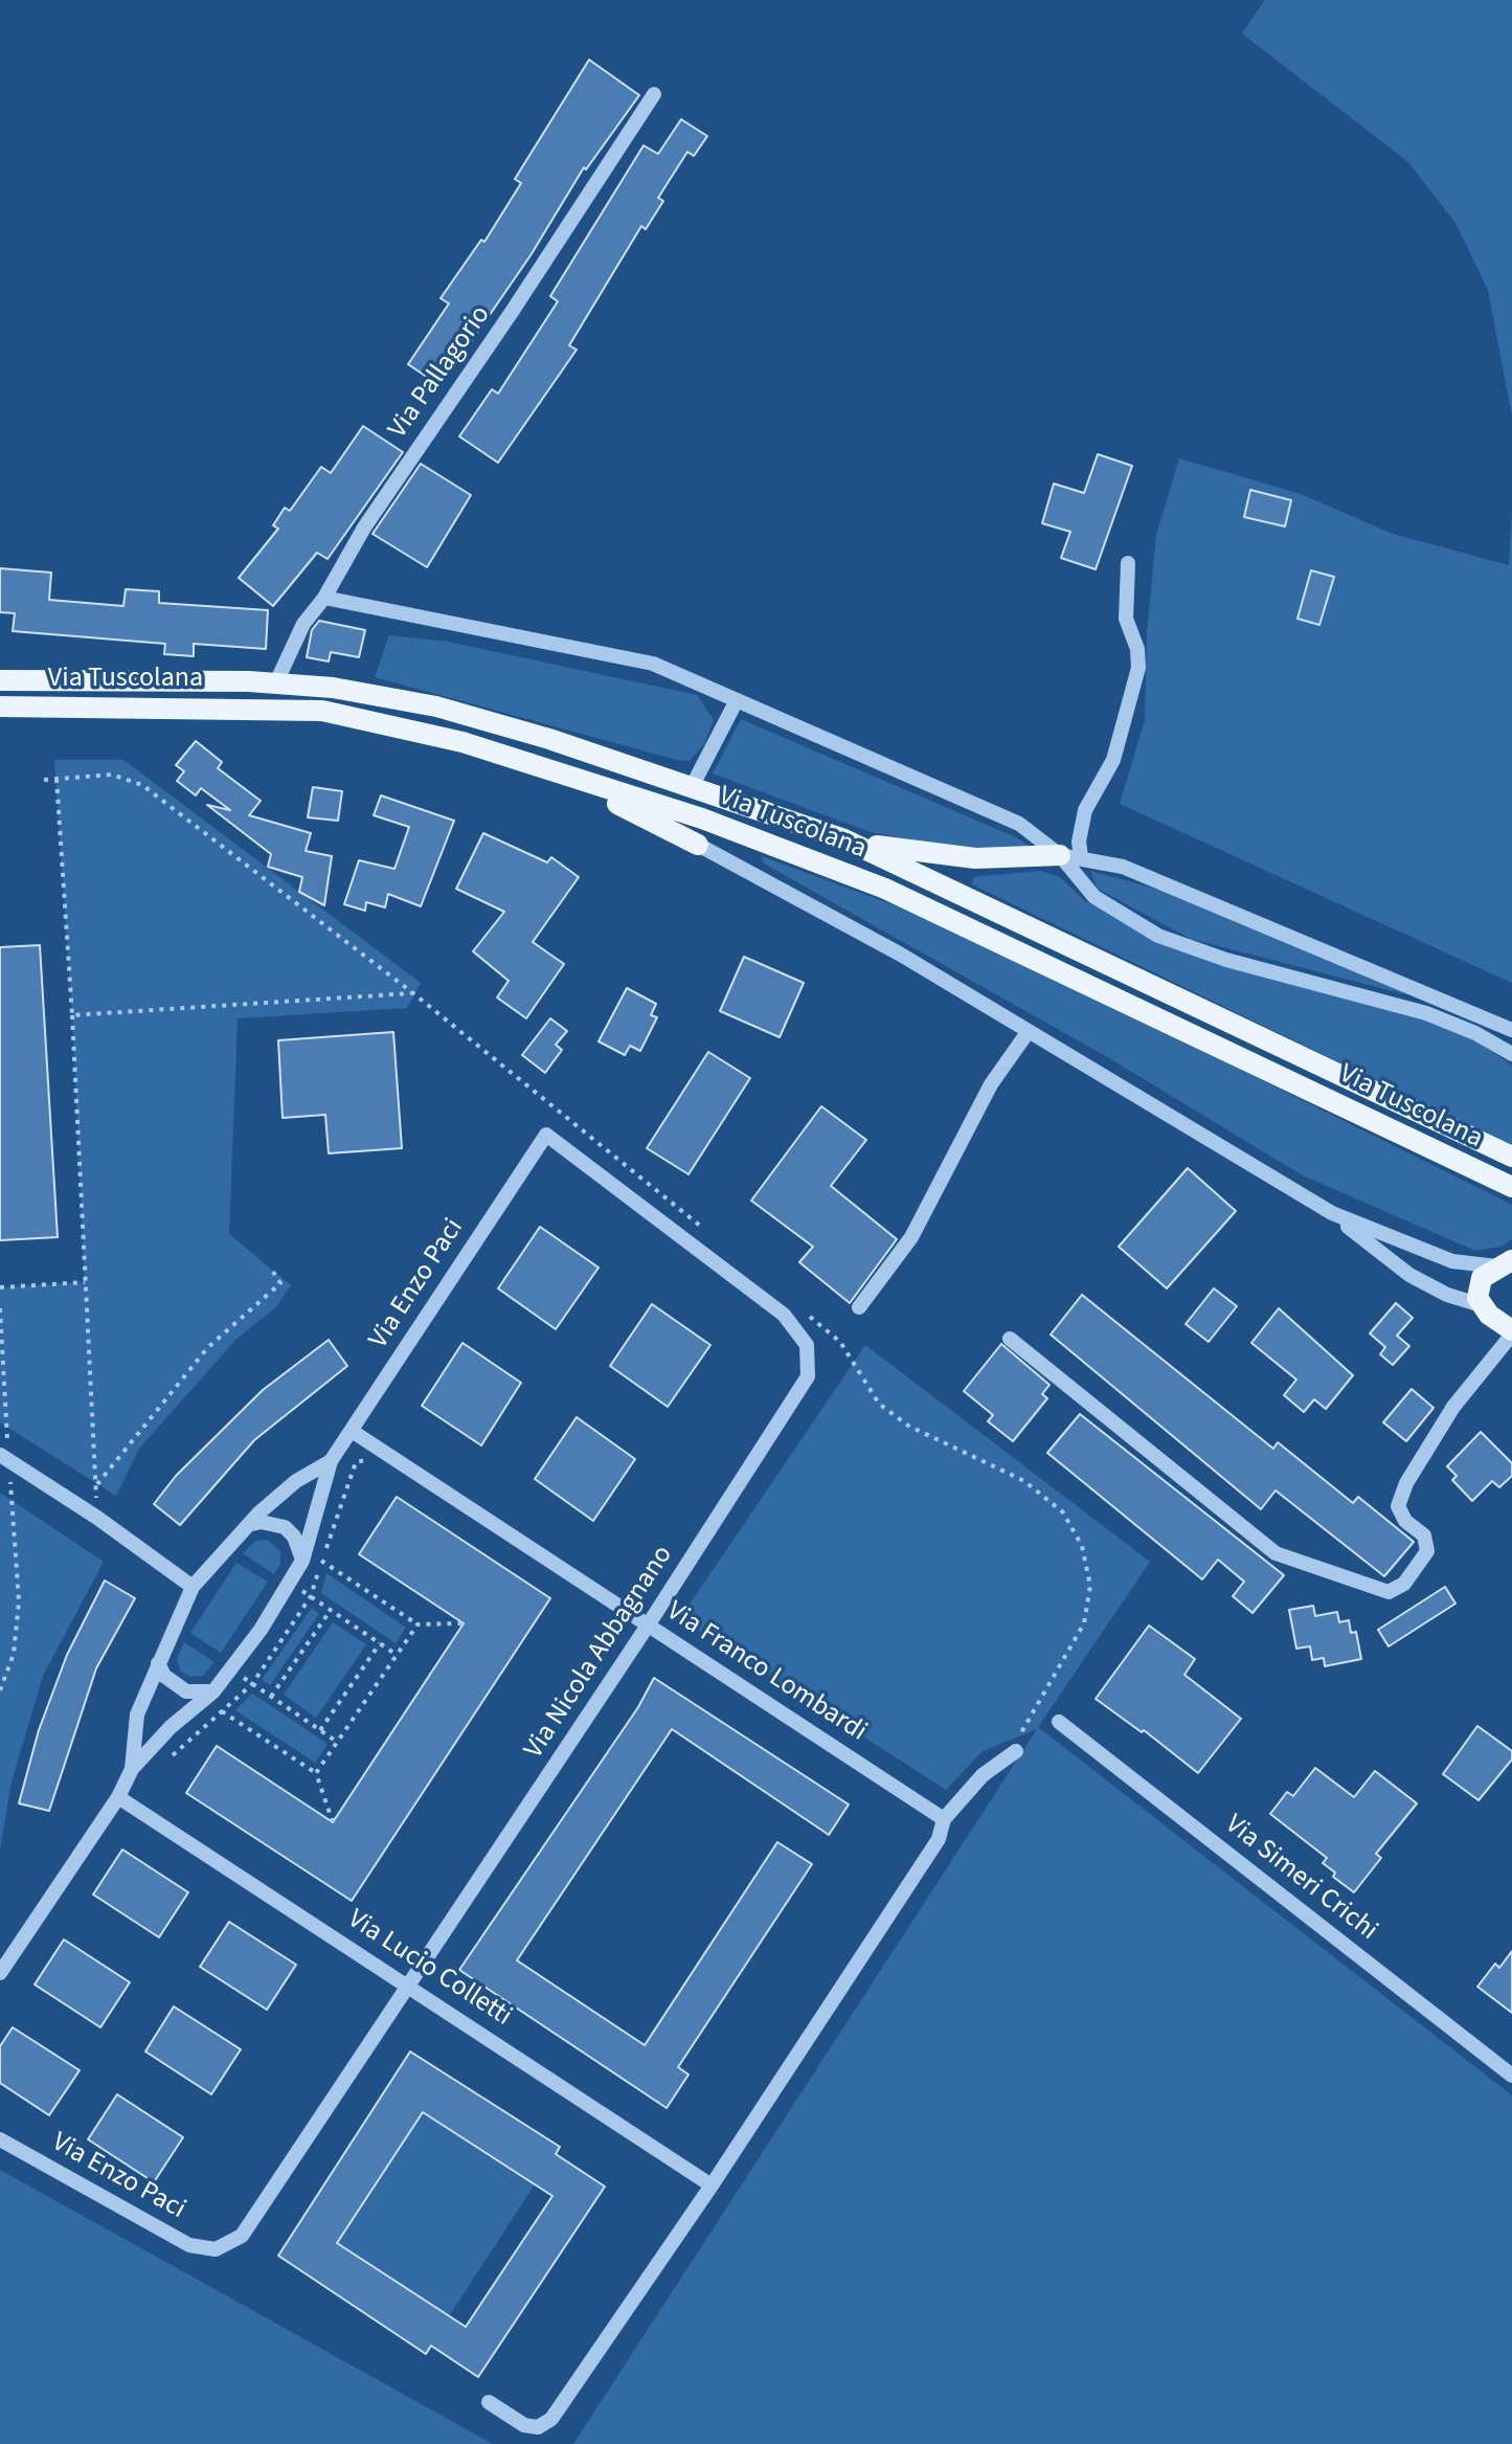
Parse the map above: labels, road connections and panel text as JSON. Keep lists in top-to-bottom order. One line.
{"streets":{"main road":["Via Tuscolana"],"street":["Via Pallagorio","Via Enzo Paci","Via Nicola Abbagnano","Via Franco Lombardi","Via Simeri Crichi","Via Lucio Colletti"]},"crossings":[["Via Pallagorio","Via Tuscolana"],["Via Enzo Paci","Via Nicola Abbagnano"],["Via Enzo Paci","Via Franco Lombardi"],["Via Enzo Paci","Via Lucio Colletti"],["Via Nicola Abbagnano","Via Franco Lombardi"],["Via Nicola Abbagnano","Via Lucio Colletti"]]}
